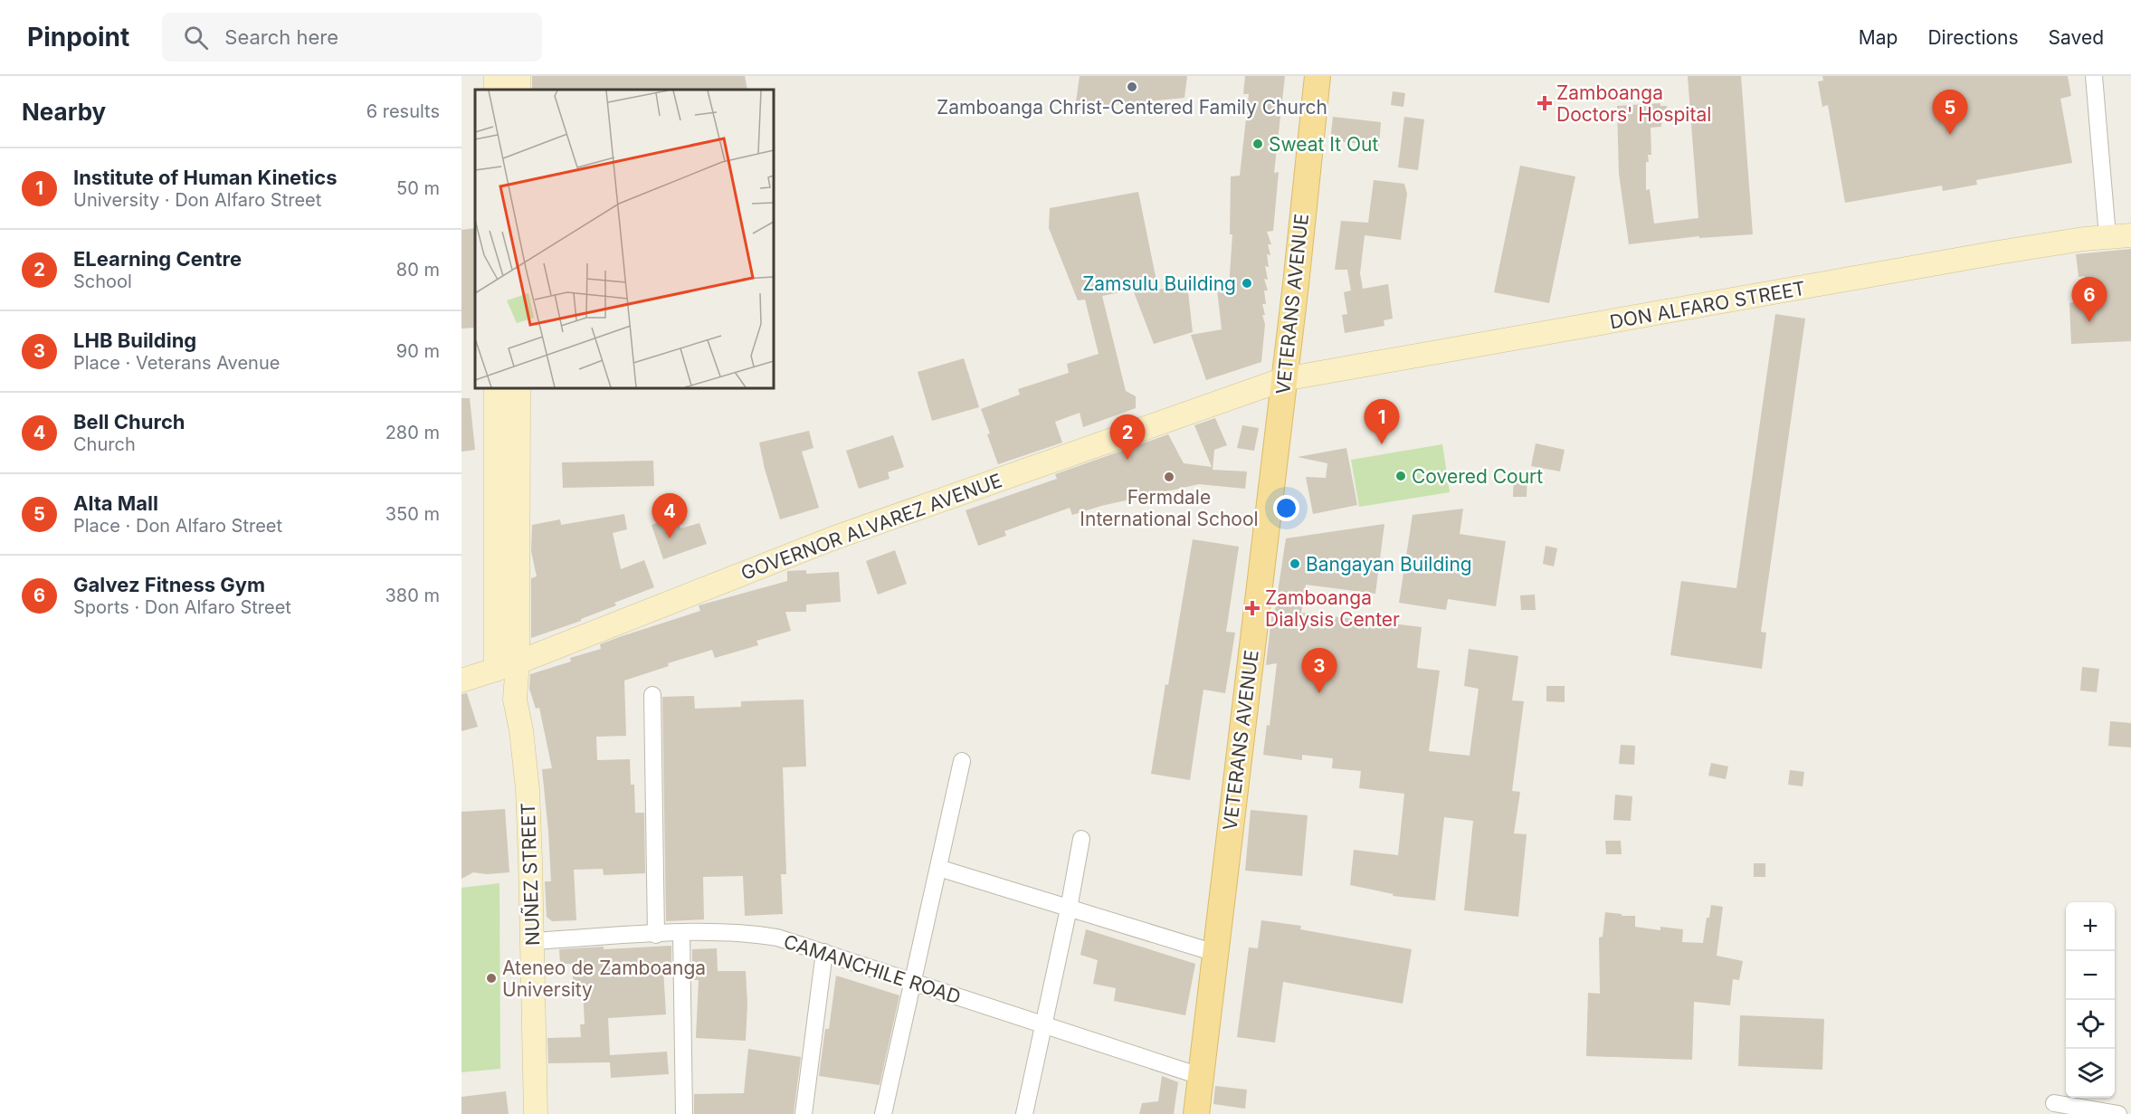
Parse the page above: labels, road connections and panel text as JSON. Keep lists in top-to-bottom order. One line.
{"streets":{"main road":["VETERANS AVENUE","DON ALFARO STREET","GOVERNOR ALVAREZ AVENUE","NUÑEZ STREET"],"street":["CAMANCHILE ROAD"]},"crossings":[["VETERANS AVENUE","DON ALFARO STREET"],["VETERANS AVENUE","GOVERNOR ALVAREZ AVENUE"],["VETERANS AVENUE","CAMANCHILE ROAD"],["DON ALFARO STREET","GOVERNOR ALVAREZ AVENUE"],["GOVERNOR ALVAREZ AVENUE","NUÑEZ STREET"],["NUÑEZ STREET","CAMANCHILE ROAD"]],"places":{"other":["Zamboanga Christ-Centered Family Church","Sweat It Out","Zamsulu Building","Covered Court","Fermdale International School","Bangayan Building","Ateneo de Zamboanga University"],"health":["Zamboanga Doctors' Hospital","Zamboanga Dialysis Center"]},"page":{"header":"Pinpoint","search":"Search here","nav":["Map","Directions","Saved"],"heading":["Nearby","6 results"],"pins":["5","6","1","2","4","3"],"list":[{"mark":"1","name":"Institute of Human Kinetics","note":"University · Don Alfaro Street","value":"50 m"},{"mark":"2","name":"ELearning Centre","note":"School","value":"80 m"},{"mark":"3","name":"LHB Building","note":"Place · Veterans Avenue","value":"90 m"},{"mark":"4","name":"Bell Church","note":"Church","value":"280 m"},{"mark":"5","name":"Alta Mall","note":"Place · Don Alfaro Street","value":"350 m"},{"mark":"6","name":"Galvez Fitness Gym","note":"Sports · Don Alfaro Street","value":"380 m"}],"map_buttons":["+","−"]}}
